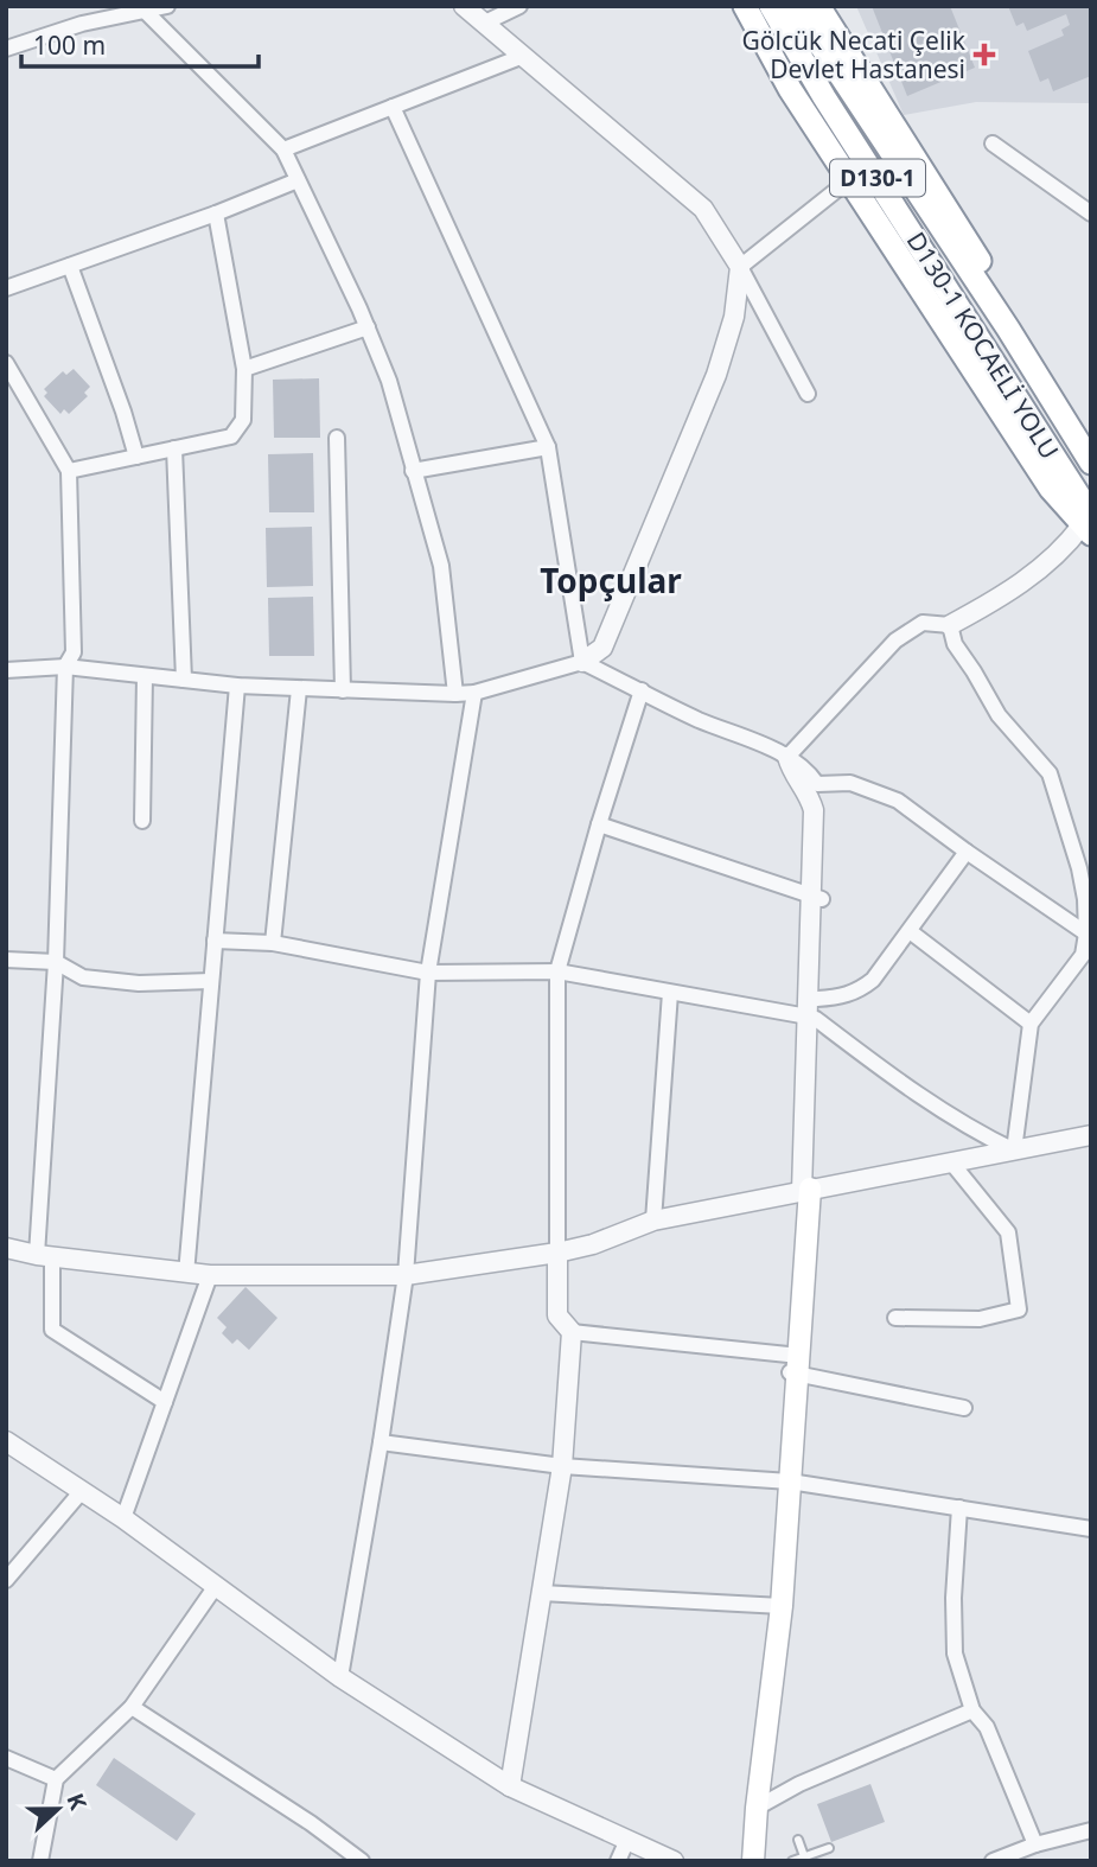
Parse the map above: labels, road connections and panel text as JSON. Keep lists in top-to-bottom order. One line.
{"streets":{"highway":["D130-1","D130-1 KOCAELİ YOLU"]},"districts":["Topçular"],"places":{"health":["Gölcük Necati Çelik Devlet Hastanesi"]},"scale_bar":"100 m","north":"right"}
